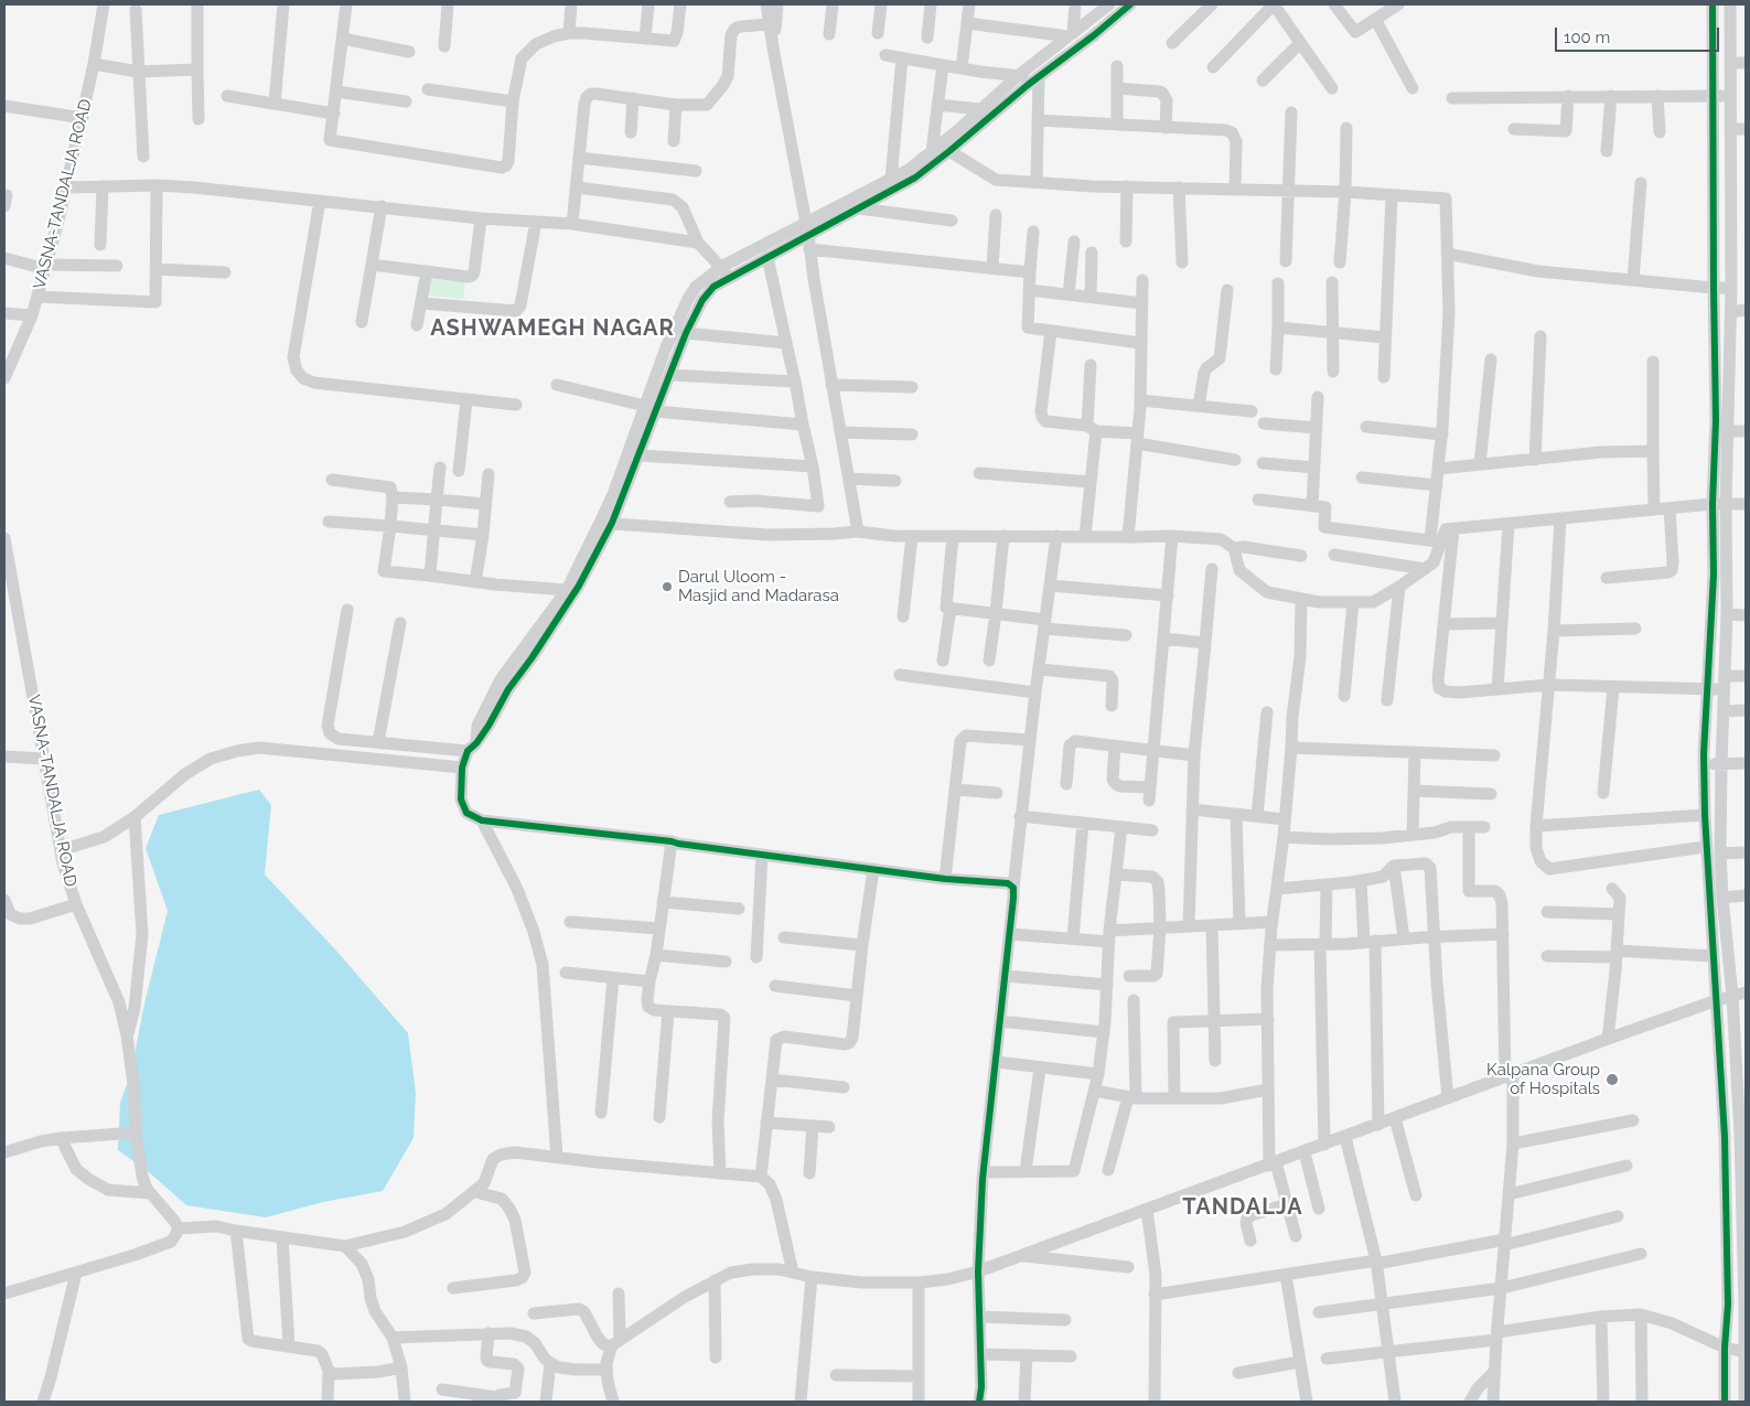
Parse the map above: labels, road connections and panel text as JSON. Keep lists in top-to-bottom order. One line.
{"streets":{"street":["VASNA-TANDALJA ROAD"]},"districts":["ASHWAMEGH NAGAR","TANDALJA"],"places":["Darul Uloom - Masjid and Madarasa","Kalpana Group of Hospitals"],"scale_bar":"100 m"}
